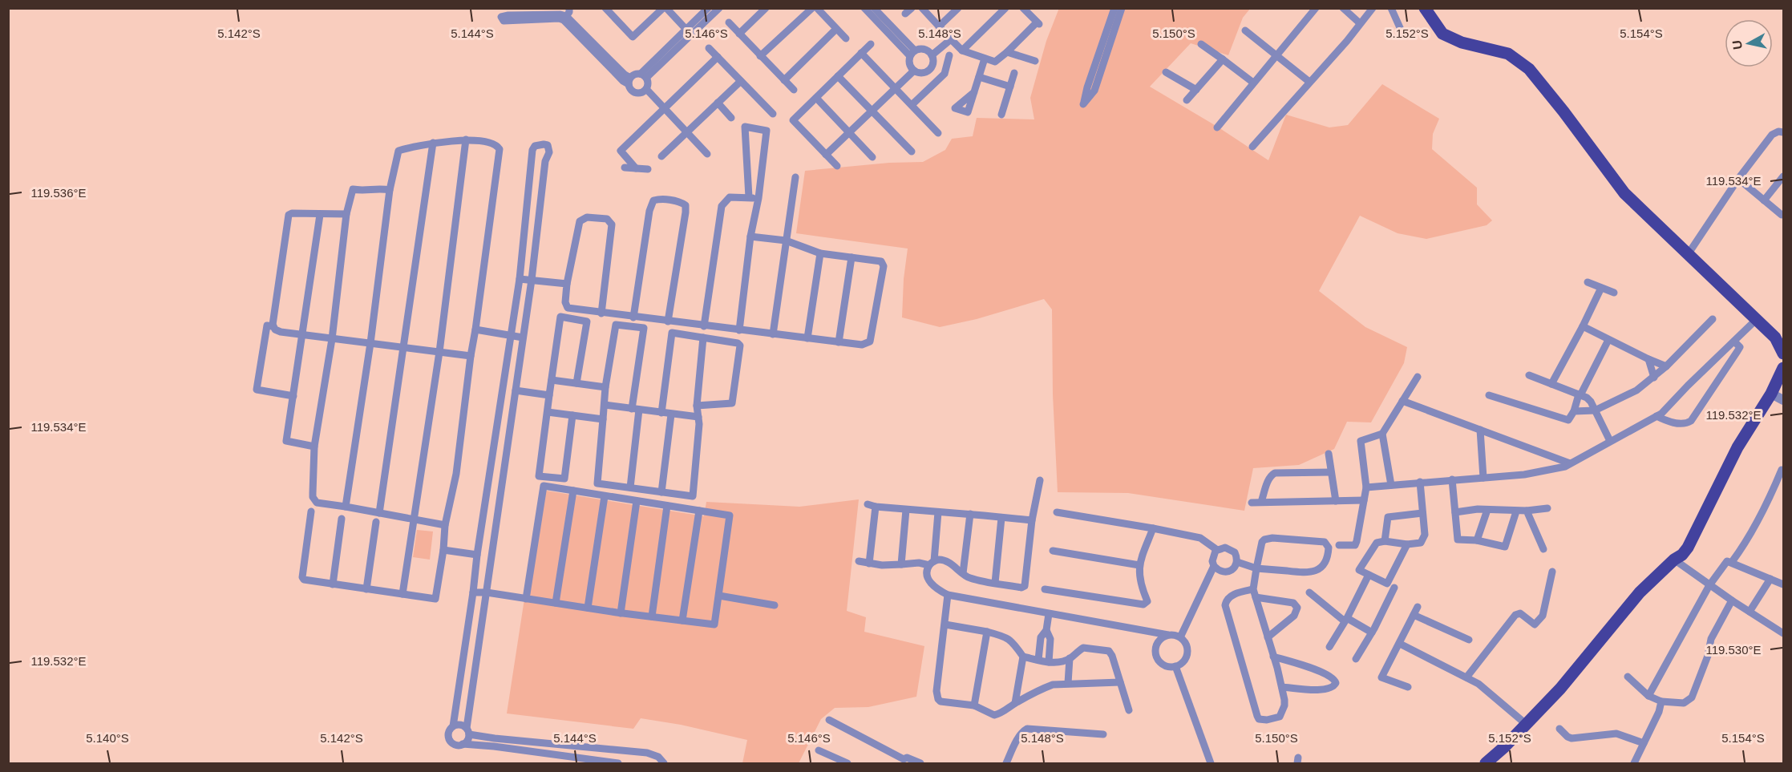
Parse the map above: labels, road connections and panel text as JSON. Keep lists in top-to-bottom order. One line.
{"north":"left","coordinates":["5.142°S","5.144°S","5.146°S","5.148°S","5.150°S","5.152°S","5.154°S","119.534°E","119.536°E","119.532°E","119.530°E","5.140°S"]}
